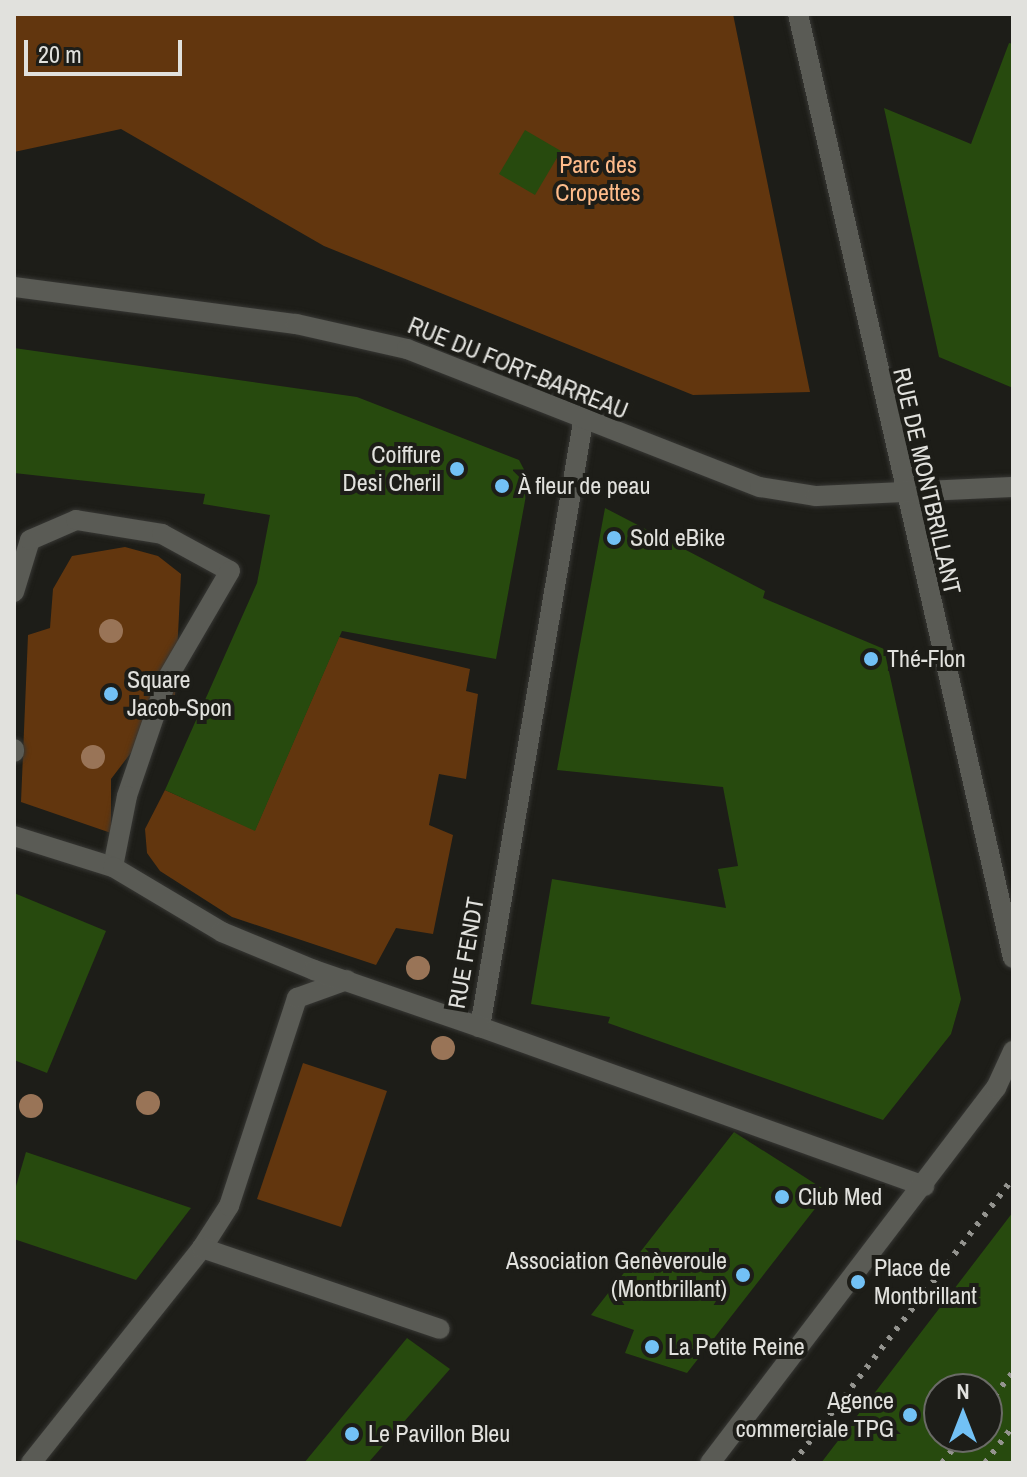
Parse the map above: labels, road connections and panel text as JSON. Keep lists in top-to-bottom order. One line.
{"streets":{"street":["RUE DU FORT-BARREAU","RUE DE MONTBRILLANT","RUE FENDT"]},"crossings":[["RUE DU FORT-BARREAU","RUE DE MONTBRILLANT"],["RUE DU FORT-BARREAU","RUE FENDT"]],"parks":["Parc des Cropettes"],"places":["Coiffure Desi Cheril","À fleur de peau","Sold eBike","Thé-Flon","Square Jacob-Spon","Club Med","Association Genèveroule (Montbrillant)","Place de Montbrillant","La Petite Reine","Agence commerciale TPG","Le Pavillon Bleu"],"scale_bar":"20 m","north":"top"}
